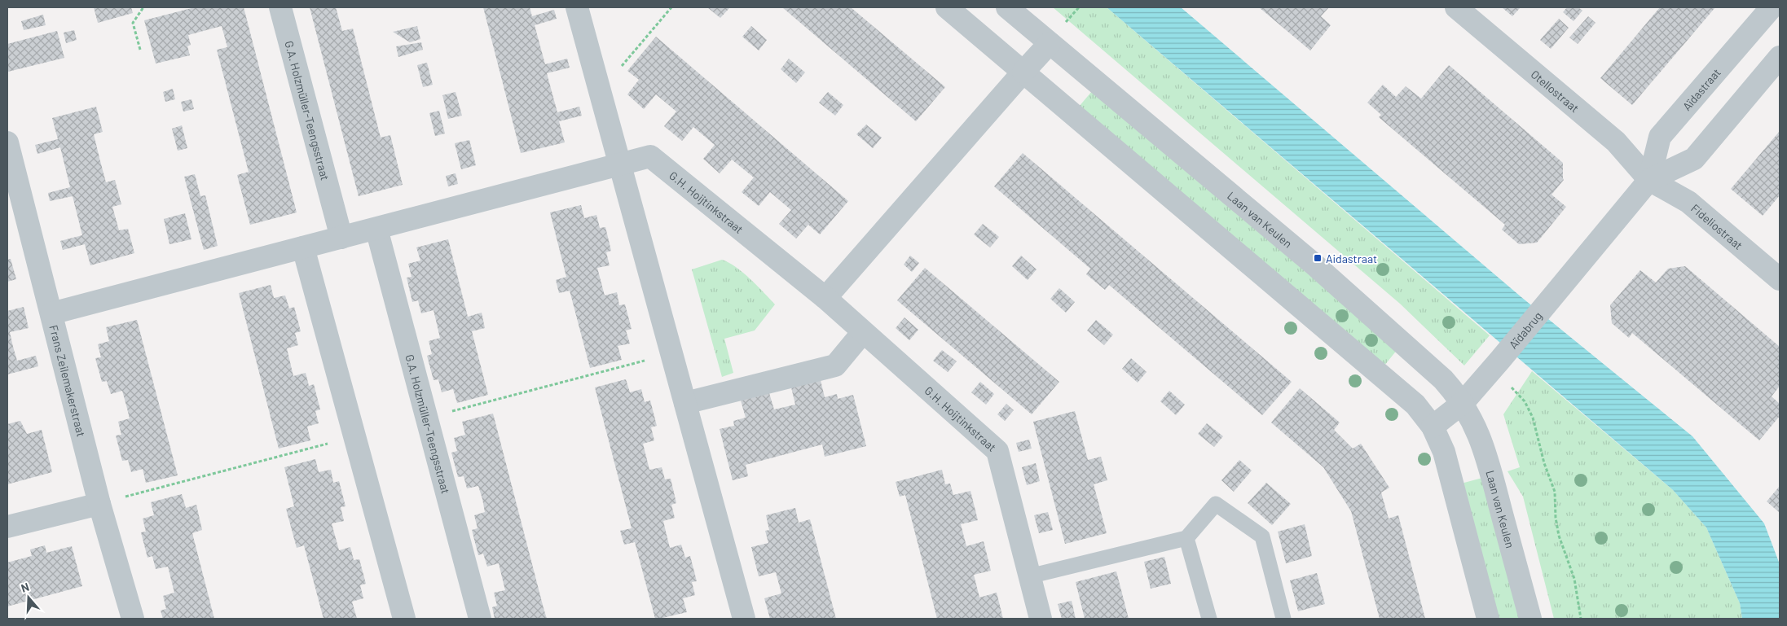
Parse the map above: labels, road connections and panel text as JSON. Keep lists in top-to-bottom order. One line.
{"streets":{"street":["Aïdastraat","Otellostraat","G.A. Holzmüller-Teengsstraat","G.H. Hoijtinkstraat","Laan van Keulen","Fideliostraat","Aïdabrug","Frans Zeilemakerstraat"]},"crossings":[["Aïdastraat","Otellostraat"],["Aïdastraat","Fideliostraat"],["Aïdastraat","Aïdabrug"],["Otellostraat","Fideliostraat"]],"places":{"transit":["Aidastraat"]},"north":"top"}
